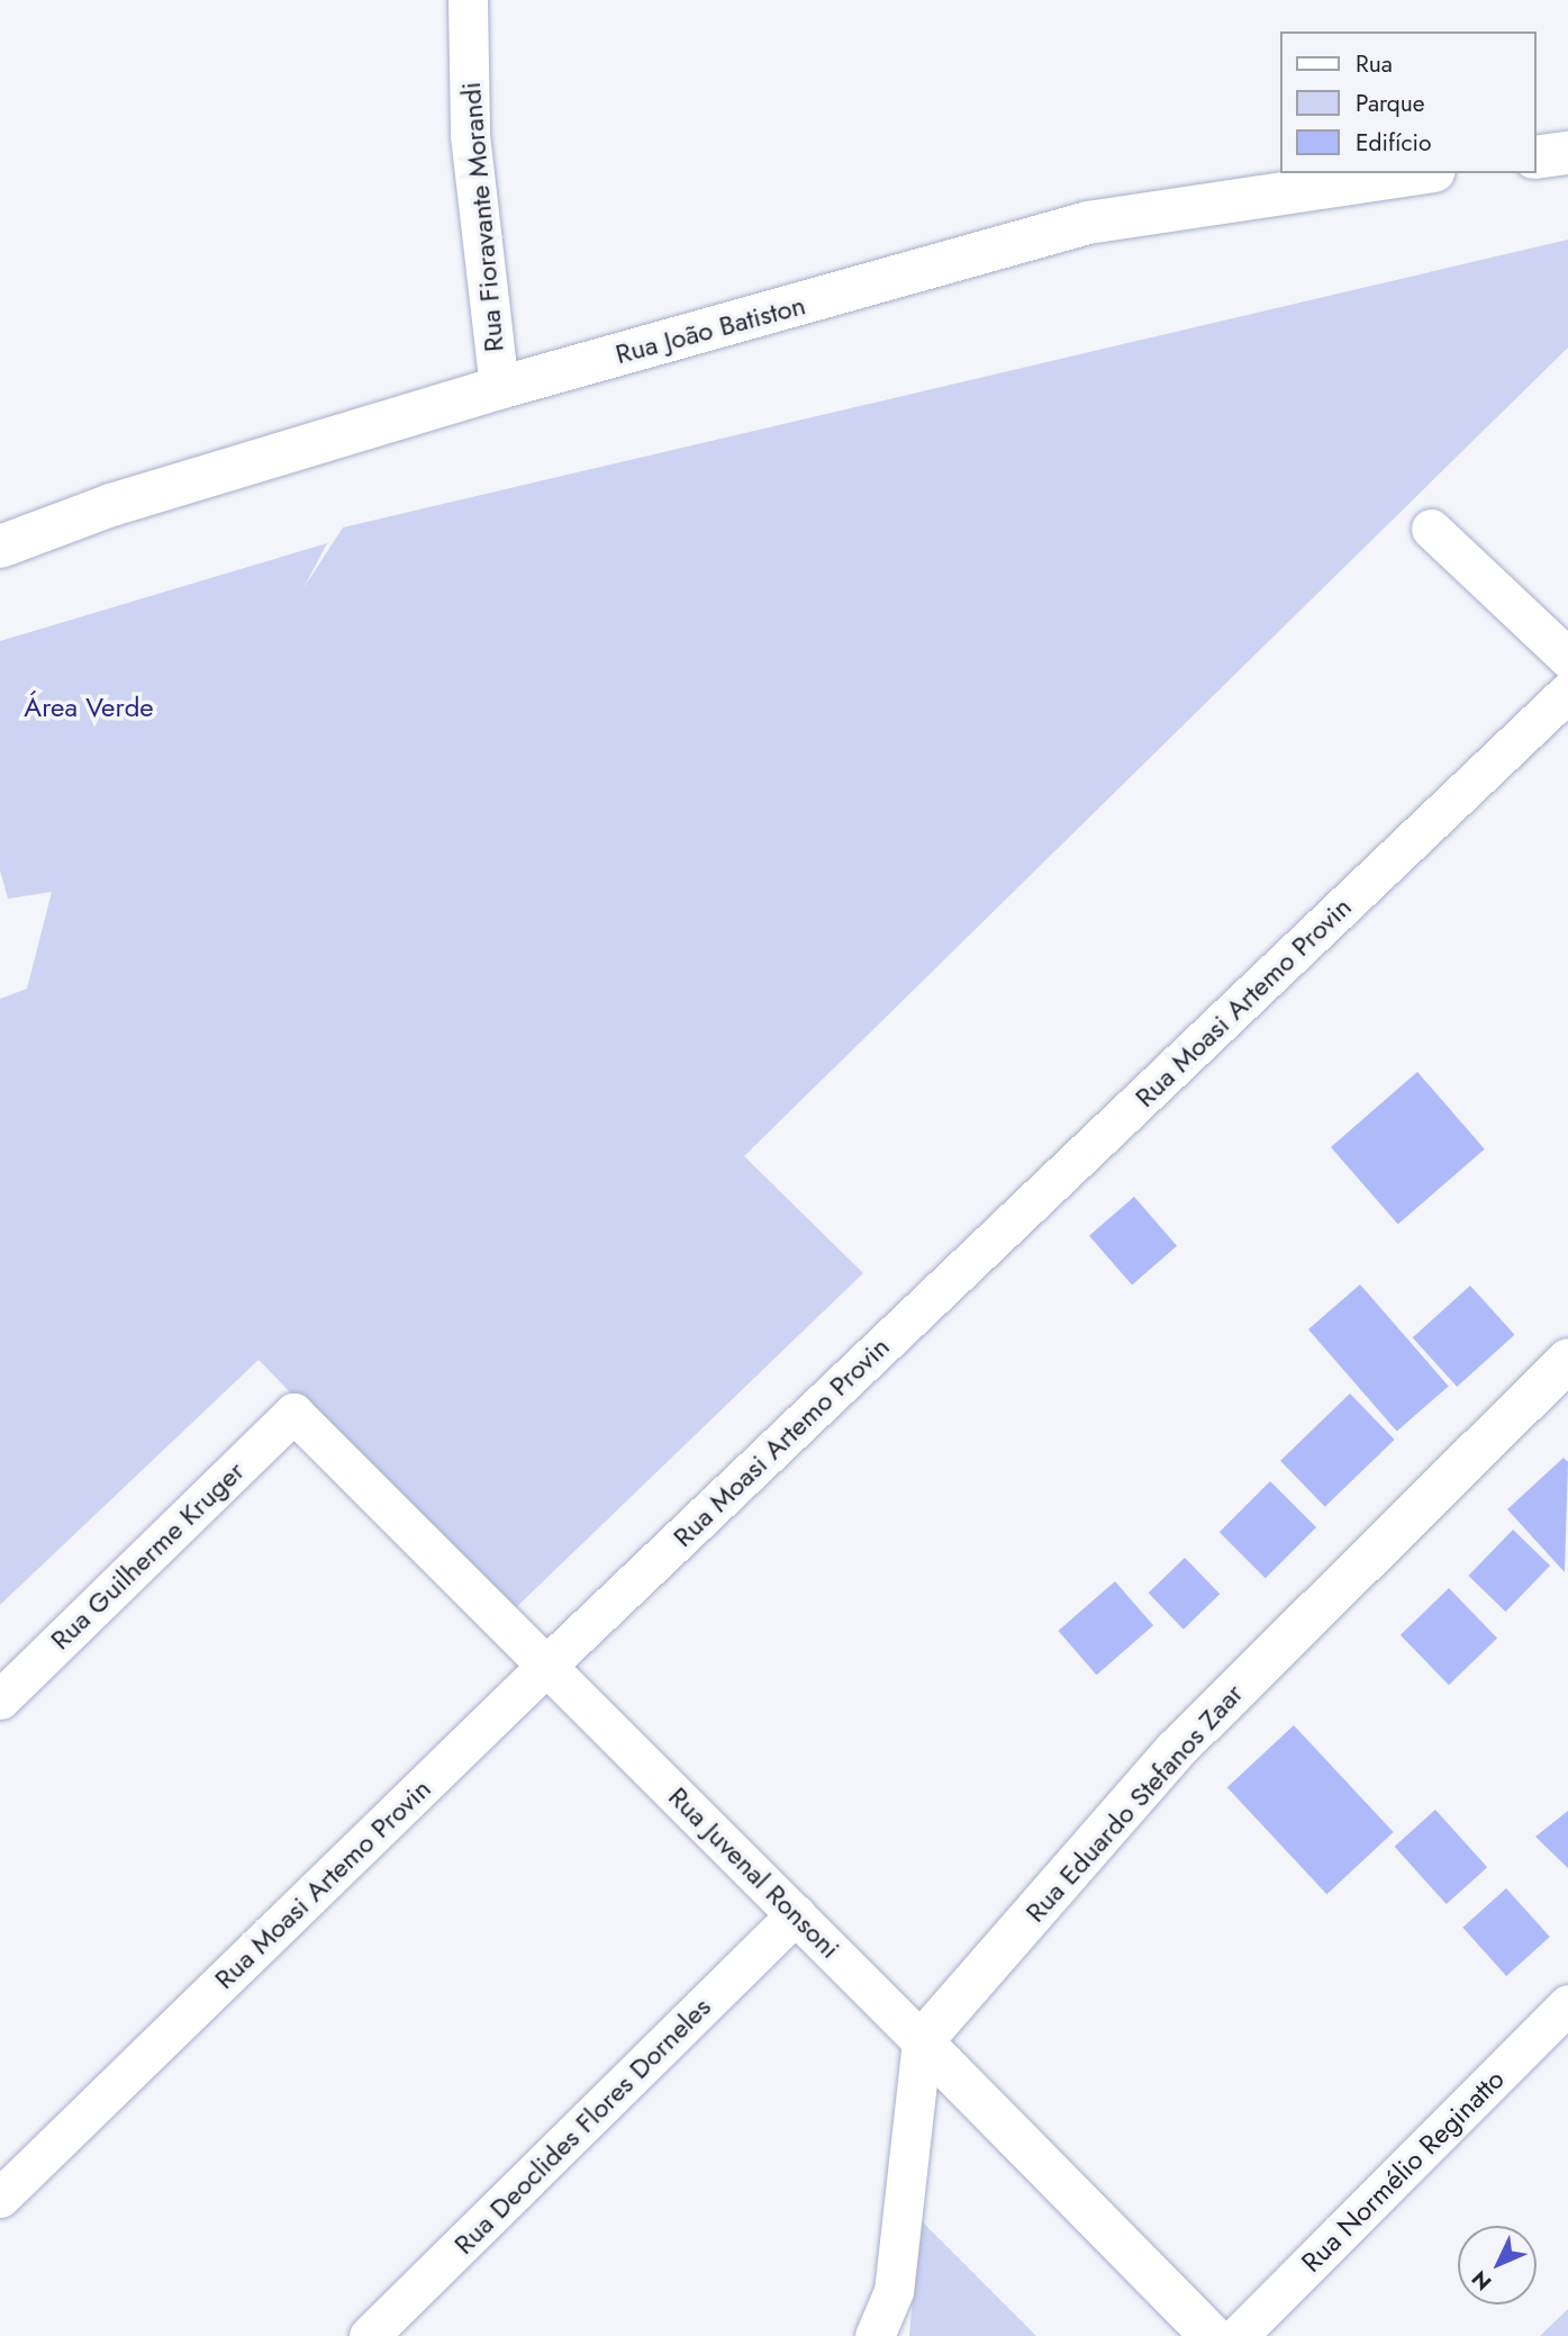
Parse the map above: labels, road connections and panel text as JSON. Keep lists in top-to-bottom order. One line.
{"streets":{"main road":["Rua João Batiston","Rua Eduardo Stefanos Zaar","Rua Juvenal Ronsoni"],"street":["Rua Fioravante Morandi","Rua Moasi Artemo Provin","Rua Guilherme Kruger","Rua Deoclides Flores Dorneles","Rua Normélio Reginatto"]},"crossings":[["Rua Fioravante Morandi","Rua João Batiston"],["Rua Moasi Artemo Provin","Rua Juvenal Ronsoni"],["Rua Guilherme Kruger","Rua Juvenal Ronsoni"],["Rua Eduardo Stefanos Zaar","Rua Juvenal Ronsoni"],["Rua Juvenal Ronsoni","Rua Deoclides Flores Dorneles"]],"parks":["Área Verde"],"legend":["Rua","Parque","Edifício"],"north":"bottom left"}
